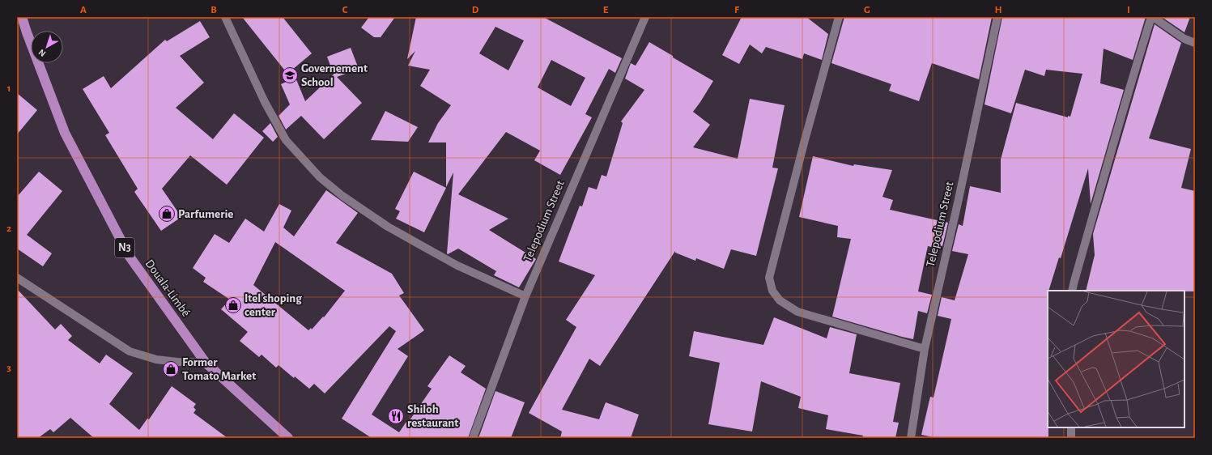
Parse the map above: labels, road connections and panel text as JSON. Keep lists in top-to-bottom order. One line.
{"streets":{"highway":["N3","Douala-Limbé"],"street":["Telepodium Street"]},"places":{"school or university":["Governement School"],"shop":["Parfumerie","Itel shoping center","Former Tomato Market"],"restaurant":["Shiloh restaurant"]},"north":"bottom left","grid":{"columns":["A","B","C","D","E","F","G","H","I"],"rows":["1","2","3"]}}
